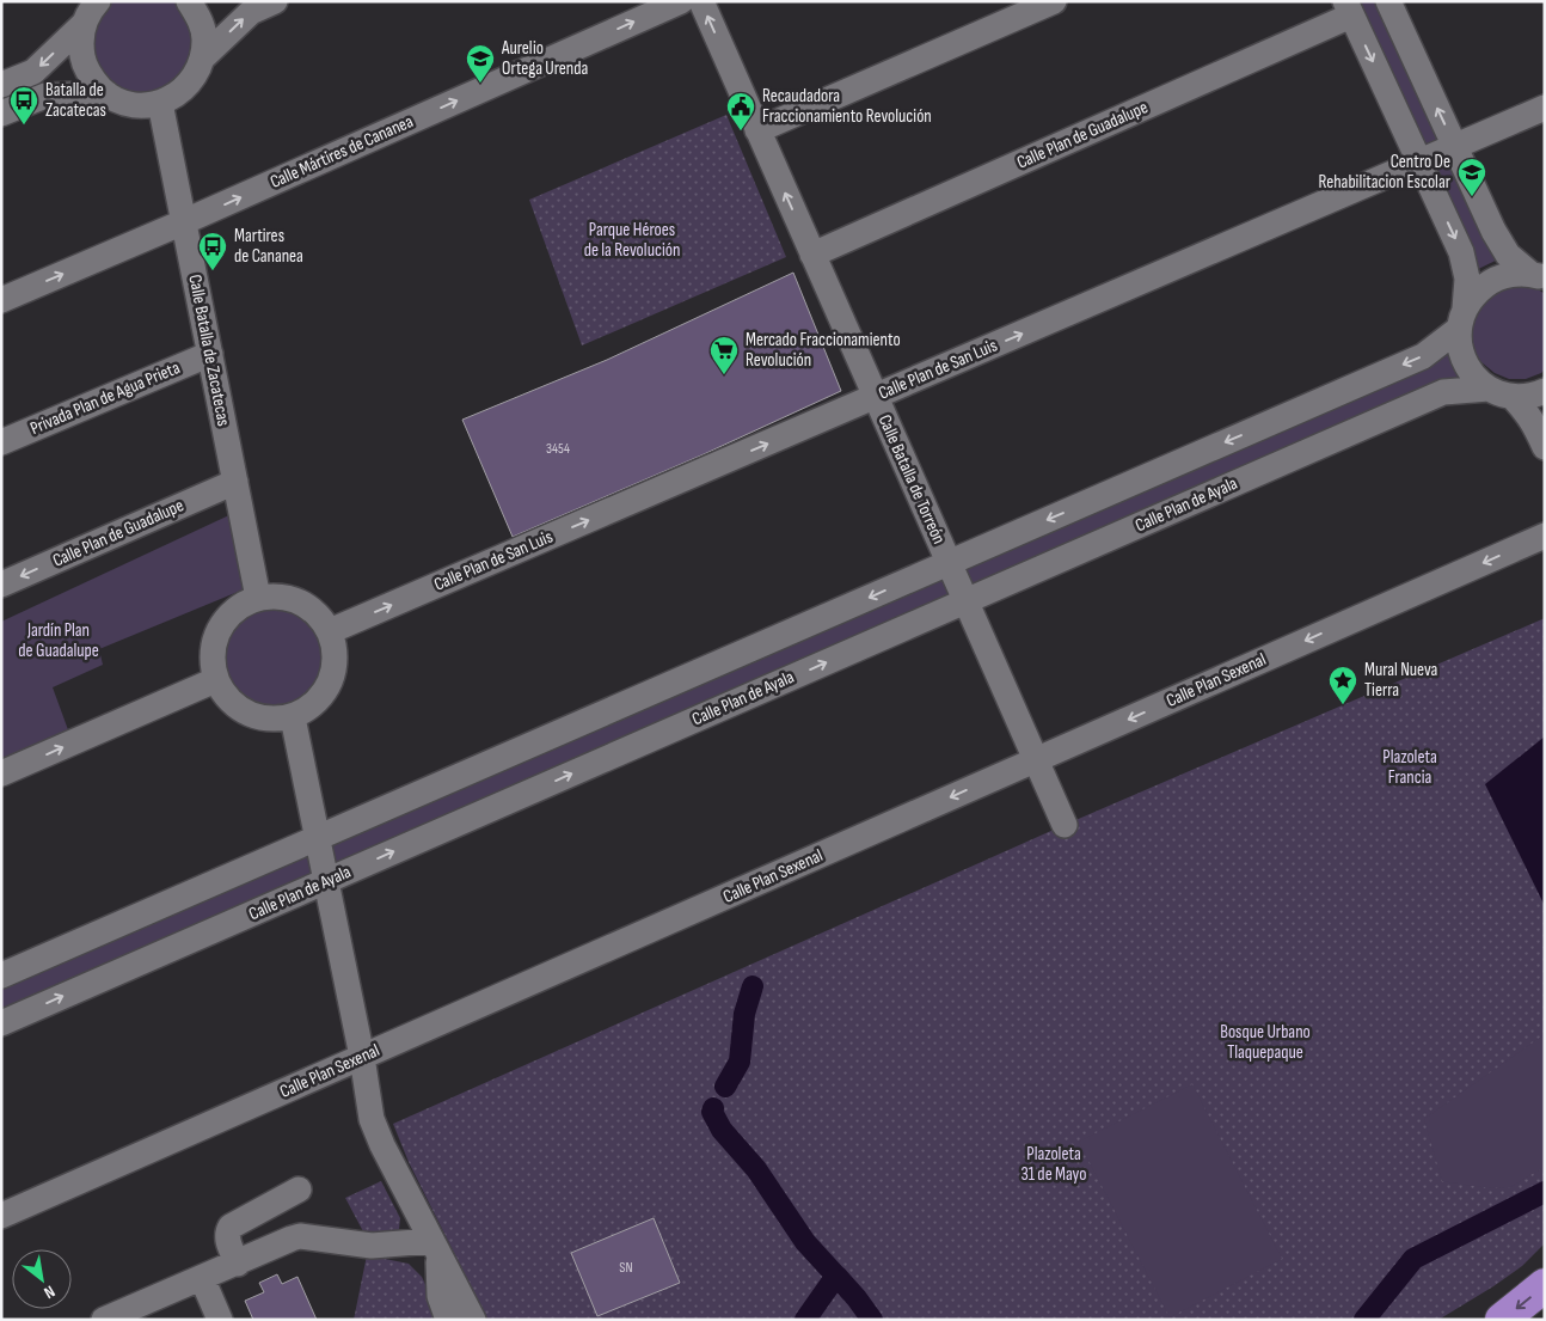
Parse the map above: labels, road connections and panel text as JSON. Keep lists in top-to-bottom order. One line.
{"streets":{"street":["Calle Plan de Guadalupe","Calle Mártires de Cananea","Calle Batalla de Zacatecas","Calle Plan de San Luis","Privada Plan de Agua Prieta","Calle Batalla de Torreón","Calle Plan de Ayala","Calle Plan Sexenal"]},"crossings":[["Calle Plan de Guadalupe","Calle Batalla de Zacatecas"],["Calle Plan de Guadalupe","Calle Batalla de Torreón"],["Calle Mártires de Cananea","Calle Batalla de Zacatecas"],["Calle Batalla de Zacatecas","Calle Plan de San Luis"],["Calle Batalla de Zacatecas","Privada Plan de Agua Prieta"],["Calle Plan de San Luis","Calle Batalla de Torreón"],["Calle Batalla de Torreón","Calle Plan de Ayala"],["Calle Batalla de Torreón","Calle Plan Sexenal"]],"parks":["Parque Héroes de la Revolución","Jardín Plan de Guadalupe","Plazoleta Francia","Bosque Urbano Tlaquepaque","Plazoleta 31 de Mayo"],"places":{"school or university":["Aurelio Ortega Urenda","Centro De Rehabilitacion Escolar"],"bus stop":["Batalla de Zacatecas","Martires de Cananea"],"public building":["Recaudadora Fraccionamiento Revolución"],"supermarket":["Mercado Fraccionamiento Revolución"],"place":["Mural Nueva Tierra"]},"house_numbers":["3454","SN"],"north":"bottom right"}
